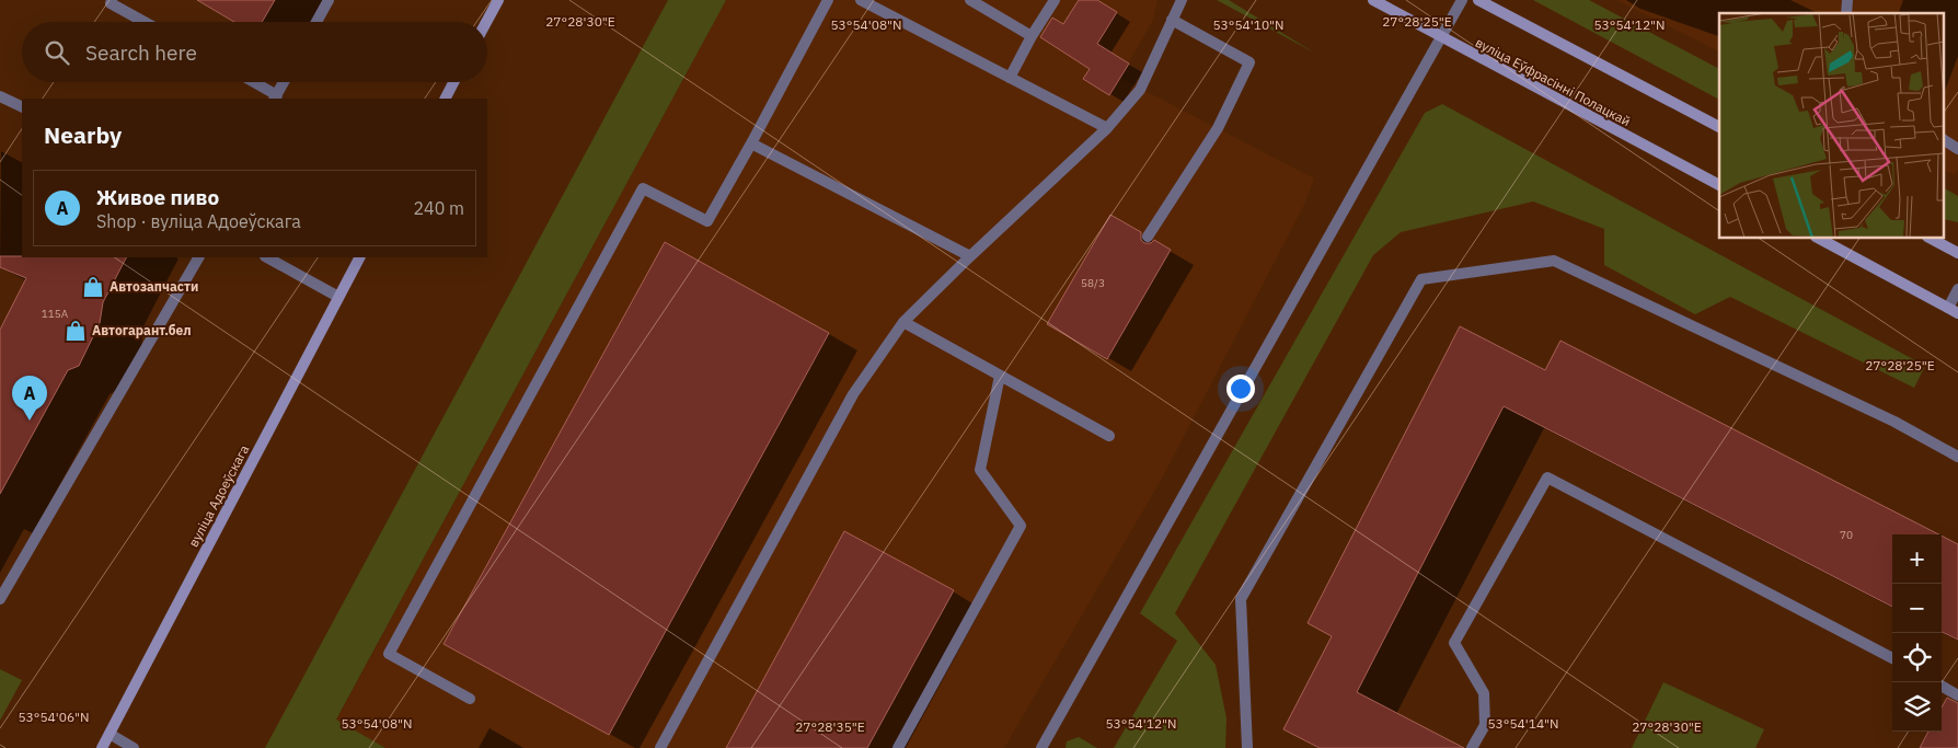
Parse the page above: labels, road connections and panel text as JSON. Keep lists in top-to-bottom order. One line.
{"streets":{"main road":["вуліца Еўфрасінні Полацкай","вуліца Адоеўскага"]},"places":{"shop":["Автозапчасти","Автогарант.бел"]},"house_numbers":["58/3","115А","70"],"page":{"search":"Search here","heading":"Nearby","list":[{"mark":"A","name":"Живое пиво","note":"Shop · вуліца Адоеўскага","value":"240 m"}],"pins":"A","map_buttons":["+","−"]},"coordinates":["27°28'30\"E","27°28'25\"E","53°54'08\"N","53°54'10\"N","53°54'12\"N","53°54'06\"N","53°54'14\"N","27°28'35\"E"]}
